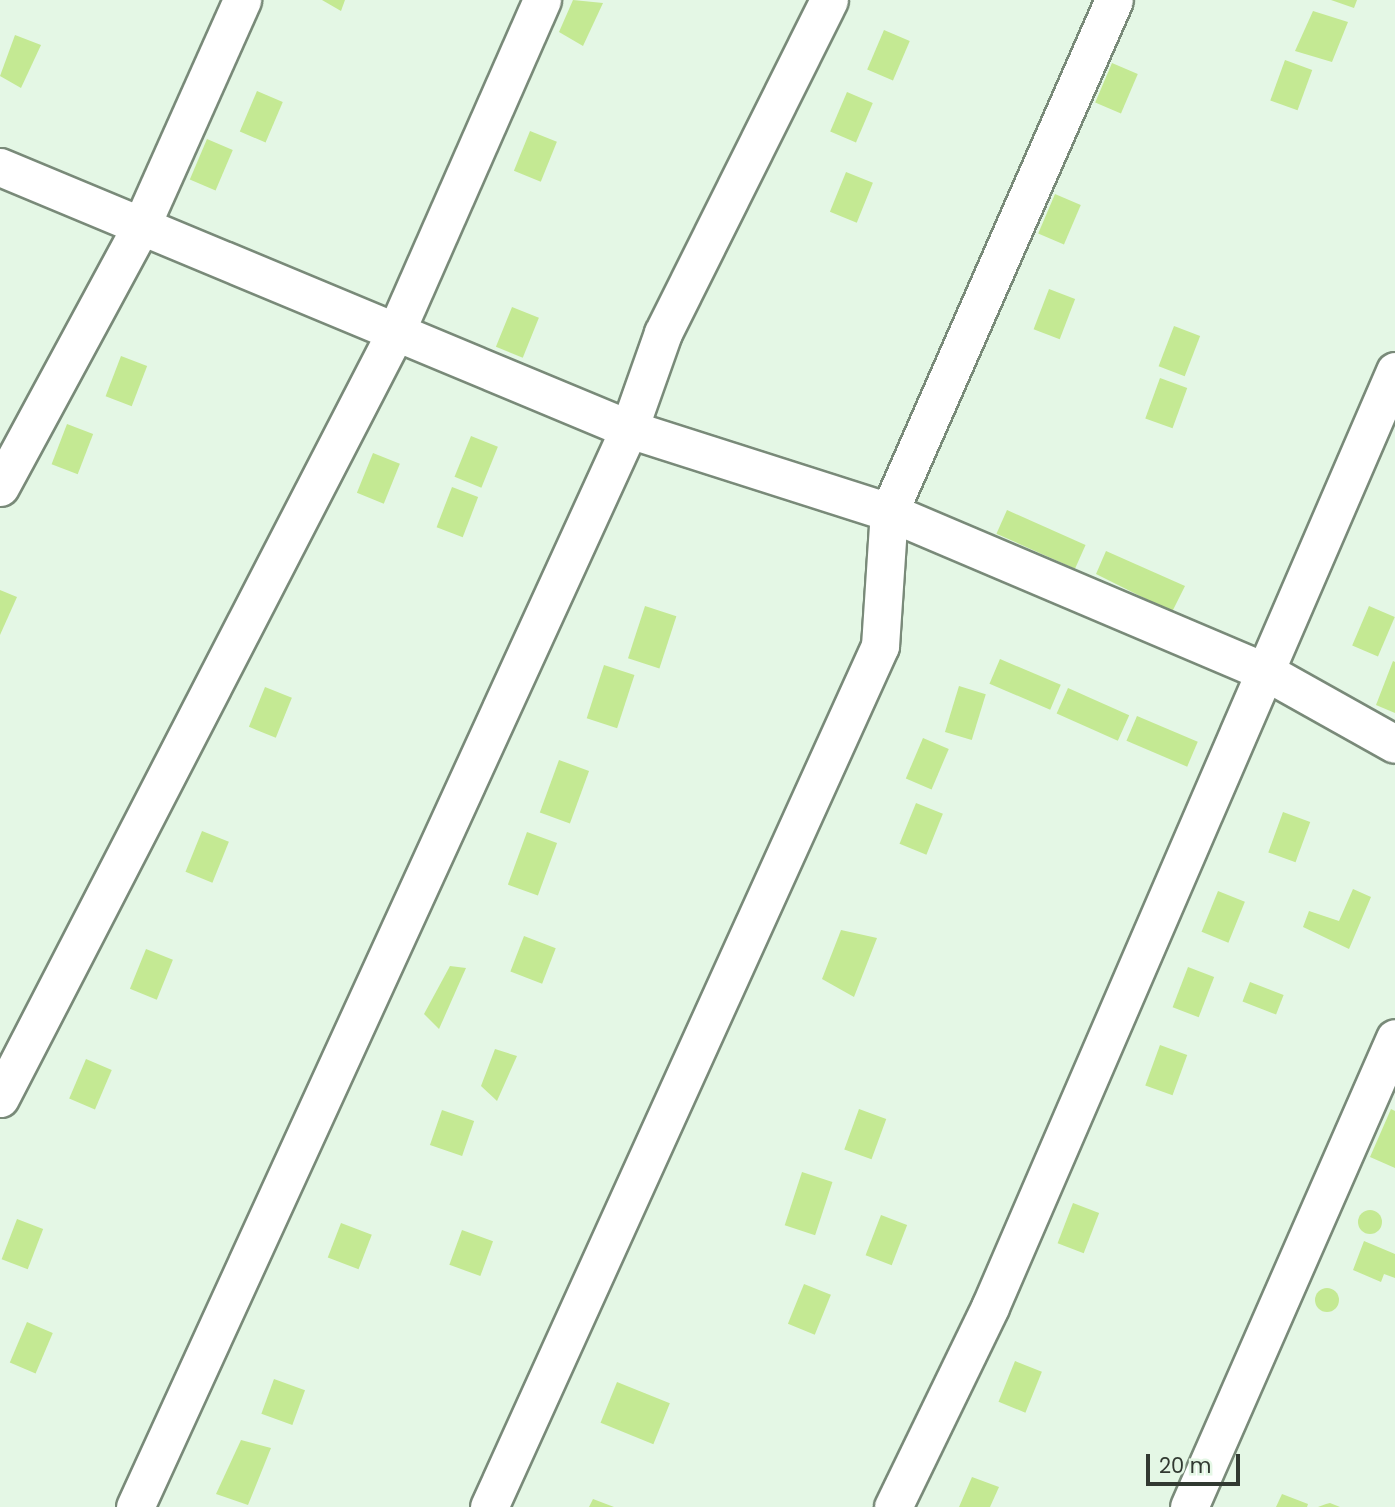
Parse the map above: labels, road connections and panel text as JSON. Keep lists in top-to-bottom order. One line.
{"scale_bar":"20 m"}
